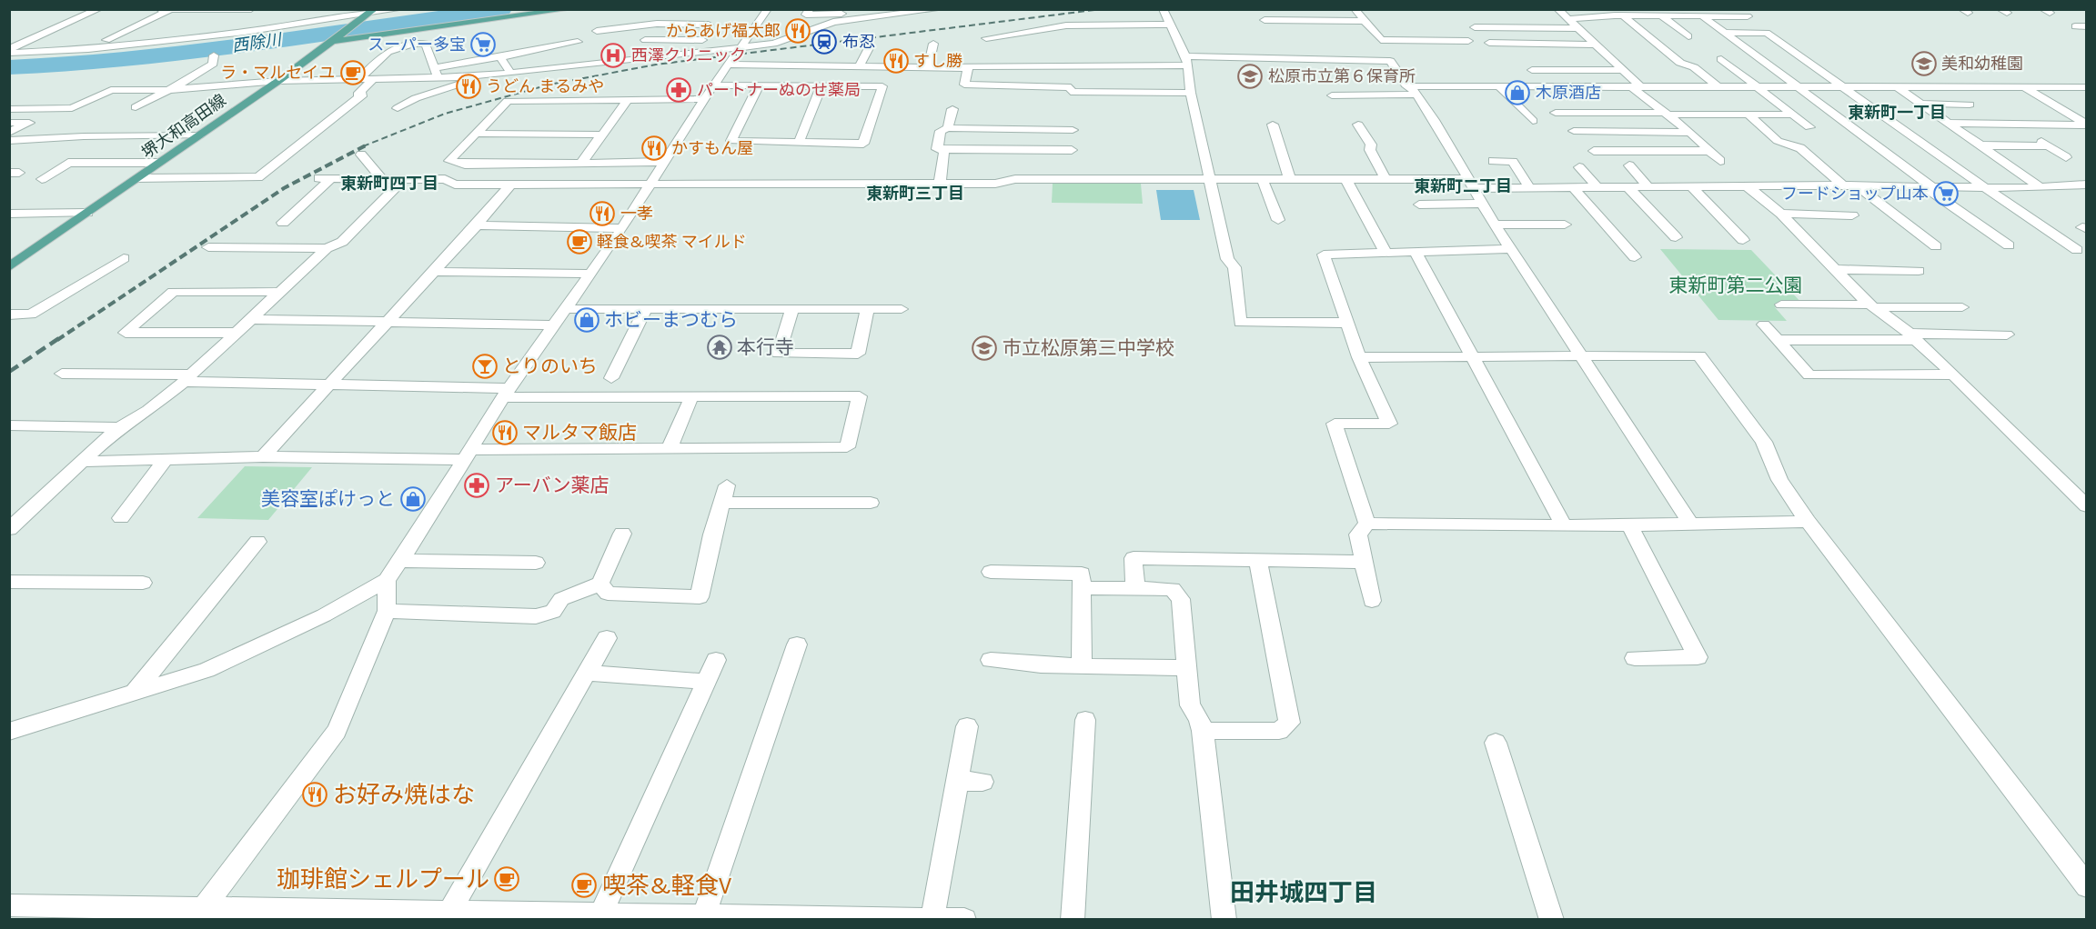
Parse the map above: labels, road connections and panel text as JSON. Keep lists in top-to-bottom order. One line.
{"streets":{"main road":["堺大和高田線"]},"districts":["東新町一丁目","東新町四丁目","東新町二丁目","東新町三丁目","田井城四丁目"],"water":["西除川"],"parks":["東新町第二公園"],"places":{"restaurant":["からあげ福太郎","すし勝","うどん まるみや","かすもん屋","一孝","マルタマ飯店","お好み焼はな"],"station":["布忍"],"supermarket":["スーパー多宝","フードショップ山本"],"hospital":["西澤クリニック"],"school or university":["美和幼稚園","松原市立第６保育所","市立松原第三中学校"],"cafe":["ラ・マルセイユ","軽食&喫茶 マイルド","珈琲館シェルプール","喫茶&軽食V"],"pharmacy":["パートナーぬのせ薬局","アーバン薬店"],"shop":["木原酒店","ホビーまつむら","美容室ぽけっと"],"temple":["本行寺"],"bar":["とりのいち"]}}
